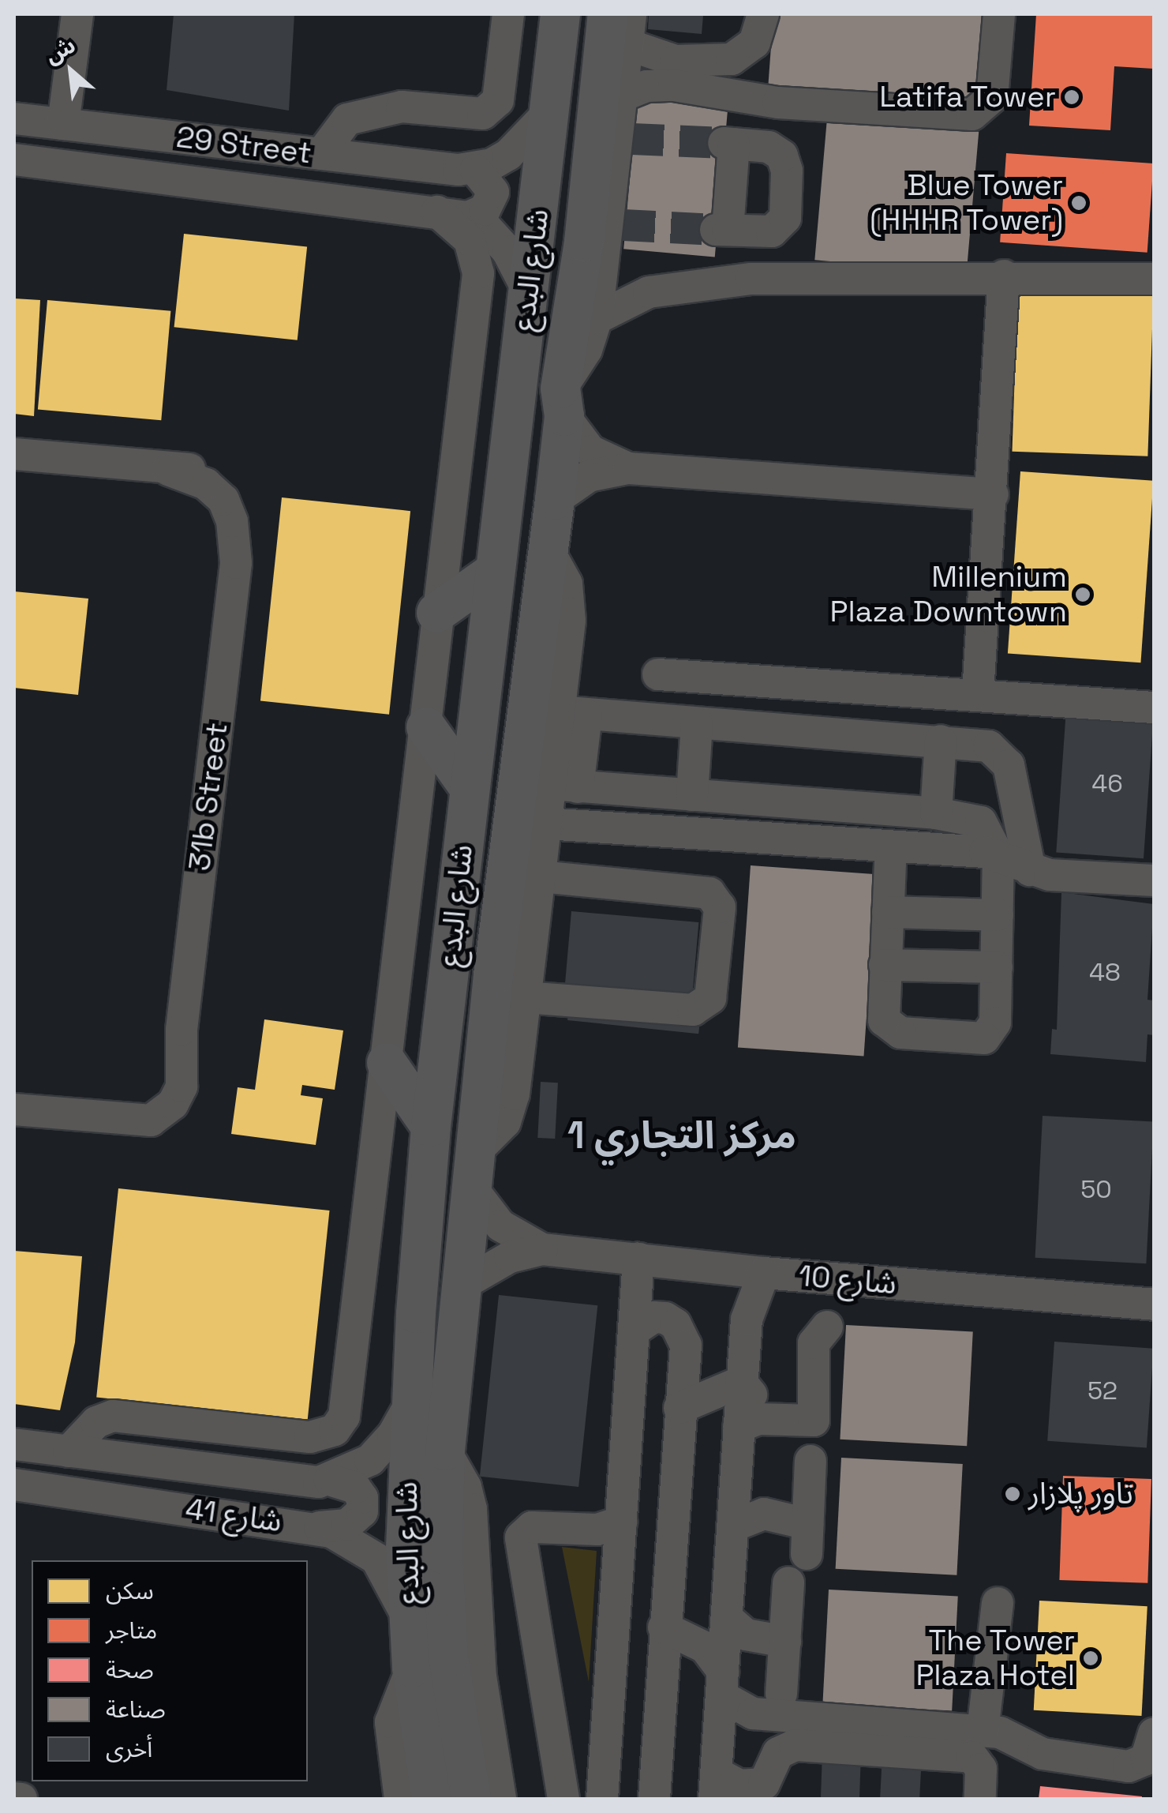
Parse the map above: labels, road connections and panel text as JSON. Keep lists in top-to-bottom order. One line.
{"streets":{"main road":["شارع البدع"],"street":["29 Street","31b Street","شارع 10","شارع 41"]},"crossings":[["شارع البدع","شارع 10"],["شارع البدع","شارع 41"]],"districts":["مركز التجاري 1"],"places":["Latifa Tower","Blue Tower (HHHR Tower)","Millenium Plaza Downtown","تاور پلازار","The Tower Plaza Hotel"],"house_numbers":["46","48","50","52"],"legend":["سكن","متاجر","صحة","صناعة","أخرى"],"north":"top left"}
